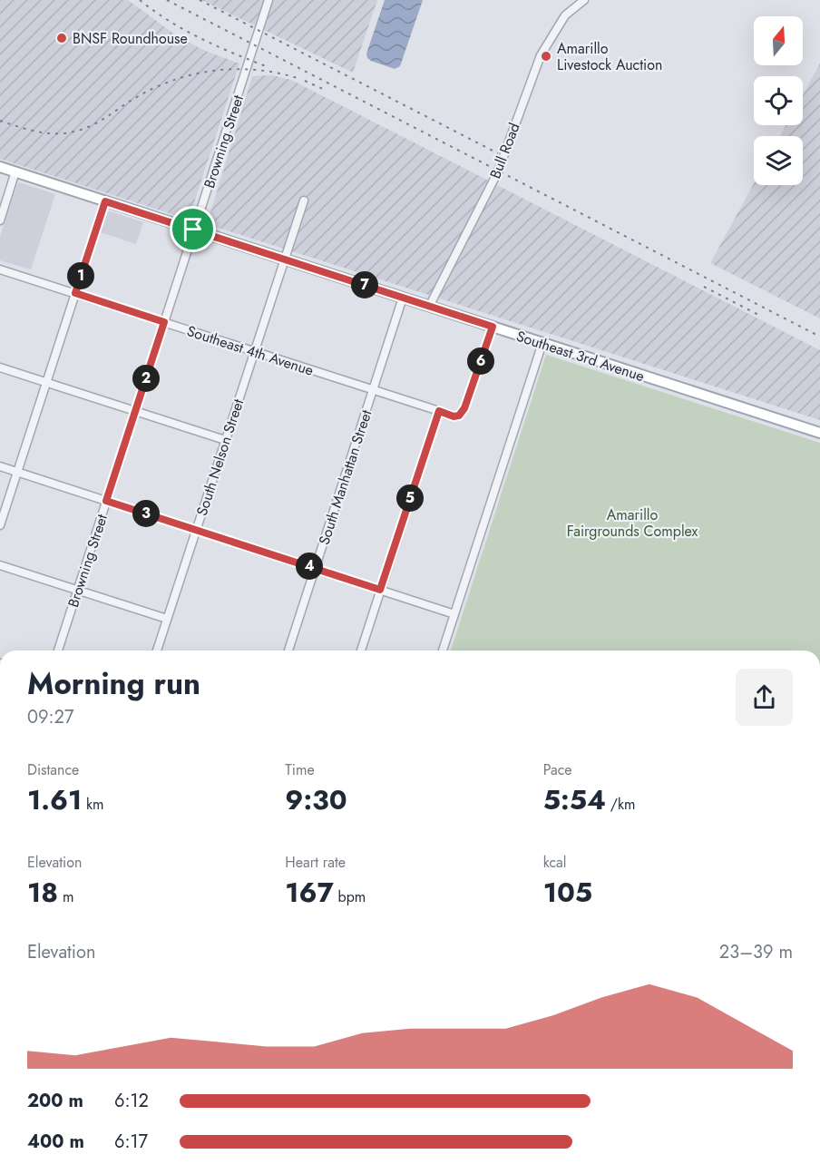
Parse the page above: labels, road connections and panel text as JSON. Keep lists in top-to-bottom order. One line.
{"streets":{"main road":["Southeast 3rd Avenue"],"street":["Browning Street","Bull Road","Southeast 4th Avenue","South Nelson Street","South Manhattan Street"]},"crossings":[["Browning Street","Southeast 4th Avenue"],["Browning Street","Southeast 3rd Avenue"],["Bull Road","Southeast 3rd Avenue"],["Southeast 4th Avenue","Southeast 3rd Avenue"],["Southeast 4th Avenue","South Nelson Street"],["Southeast 4th Avenue","South Manhattan Street"],["Southeast 3rd Avenue","South Nelson Street"],["Southeast 3rd Avenue","South Manhattan Street"]],"parks":["Amarillo Fairgrounds Complex"],"places":["BNSF Roundhouse","Amarillo Livestock Auction"],"north":"top","page":{"pins":["1","7","6","2","5","3","4"],"heading":["Morning run","09:27"],"stats":[["Distance","1.61 km"],["Time","9:30"],["Pace","5:54 /km"],["Elevation","18 m"],["Heart rate","167 bpm"],["kcal","105"]],"chart":["Elevation","23–39 m"],"list":[{"name":"200 m","note":"6:12"},{"name":"400 m","note":"6:17"}]}}
